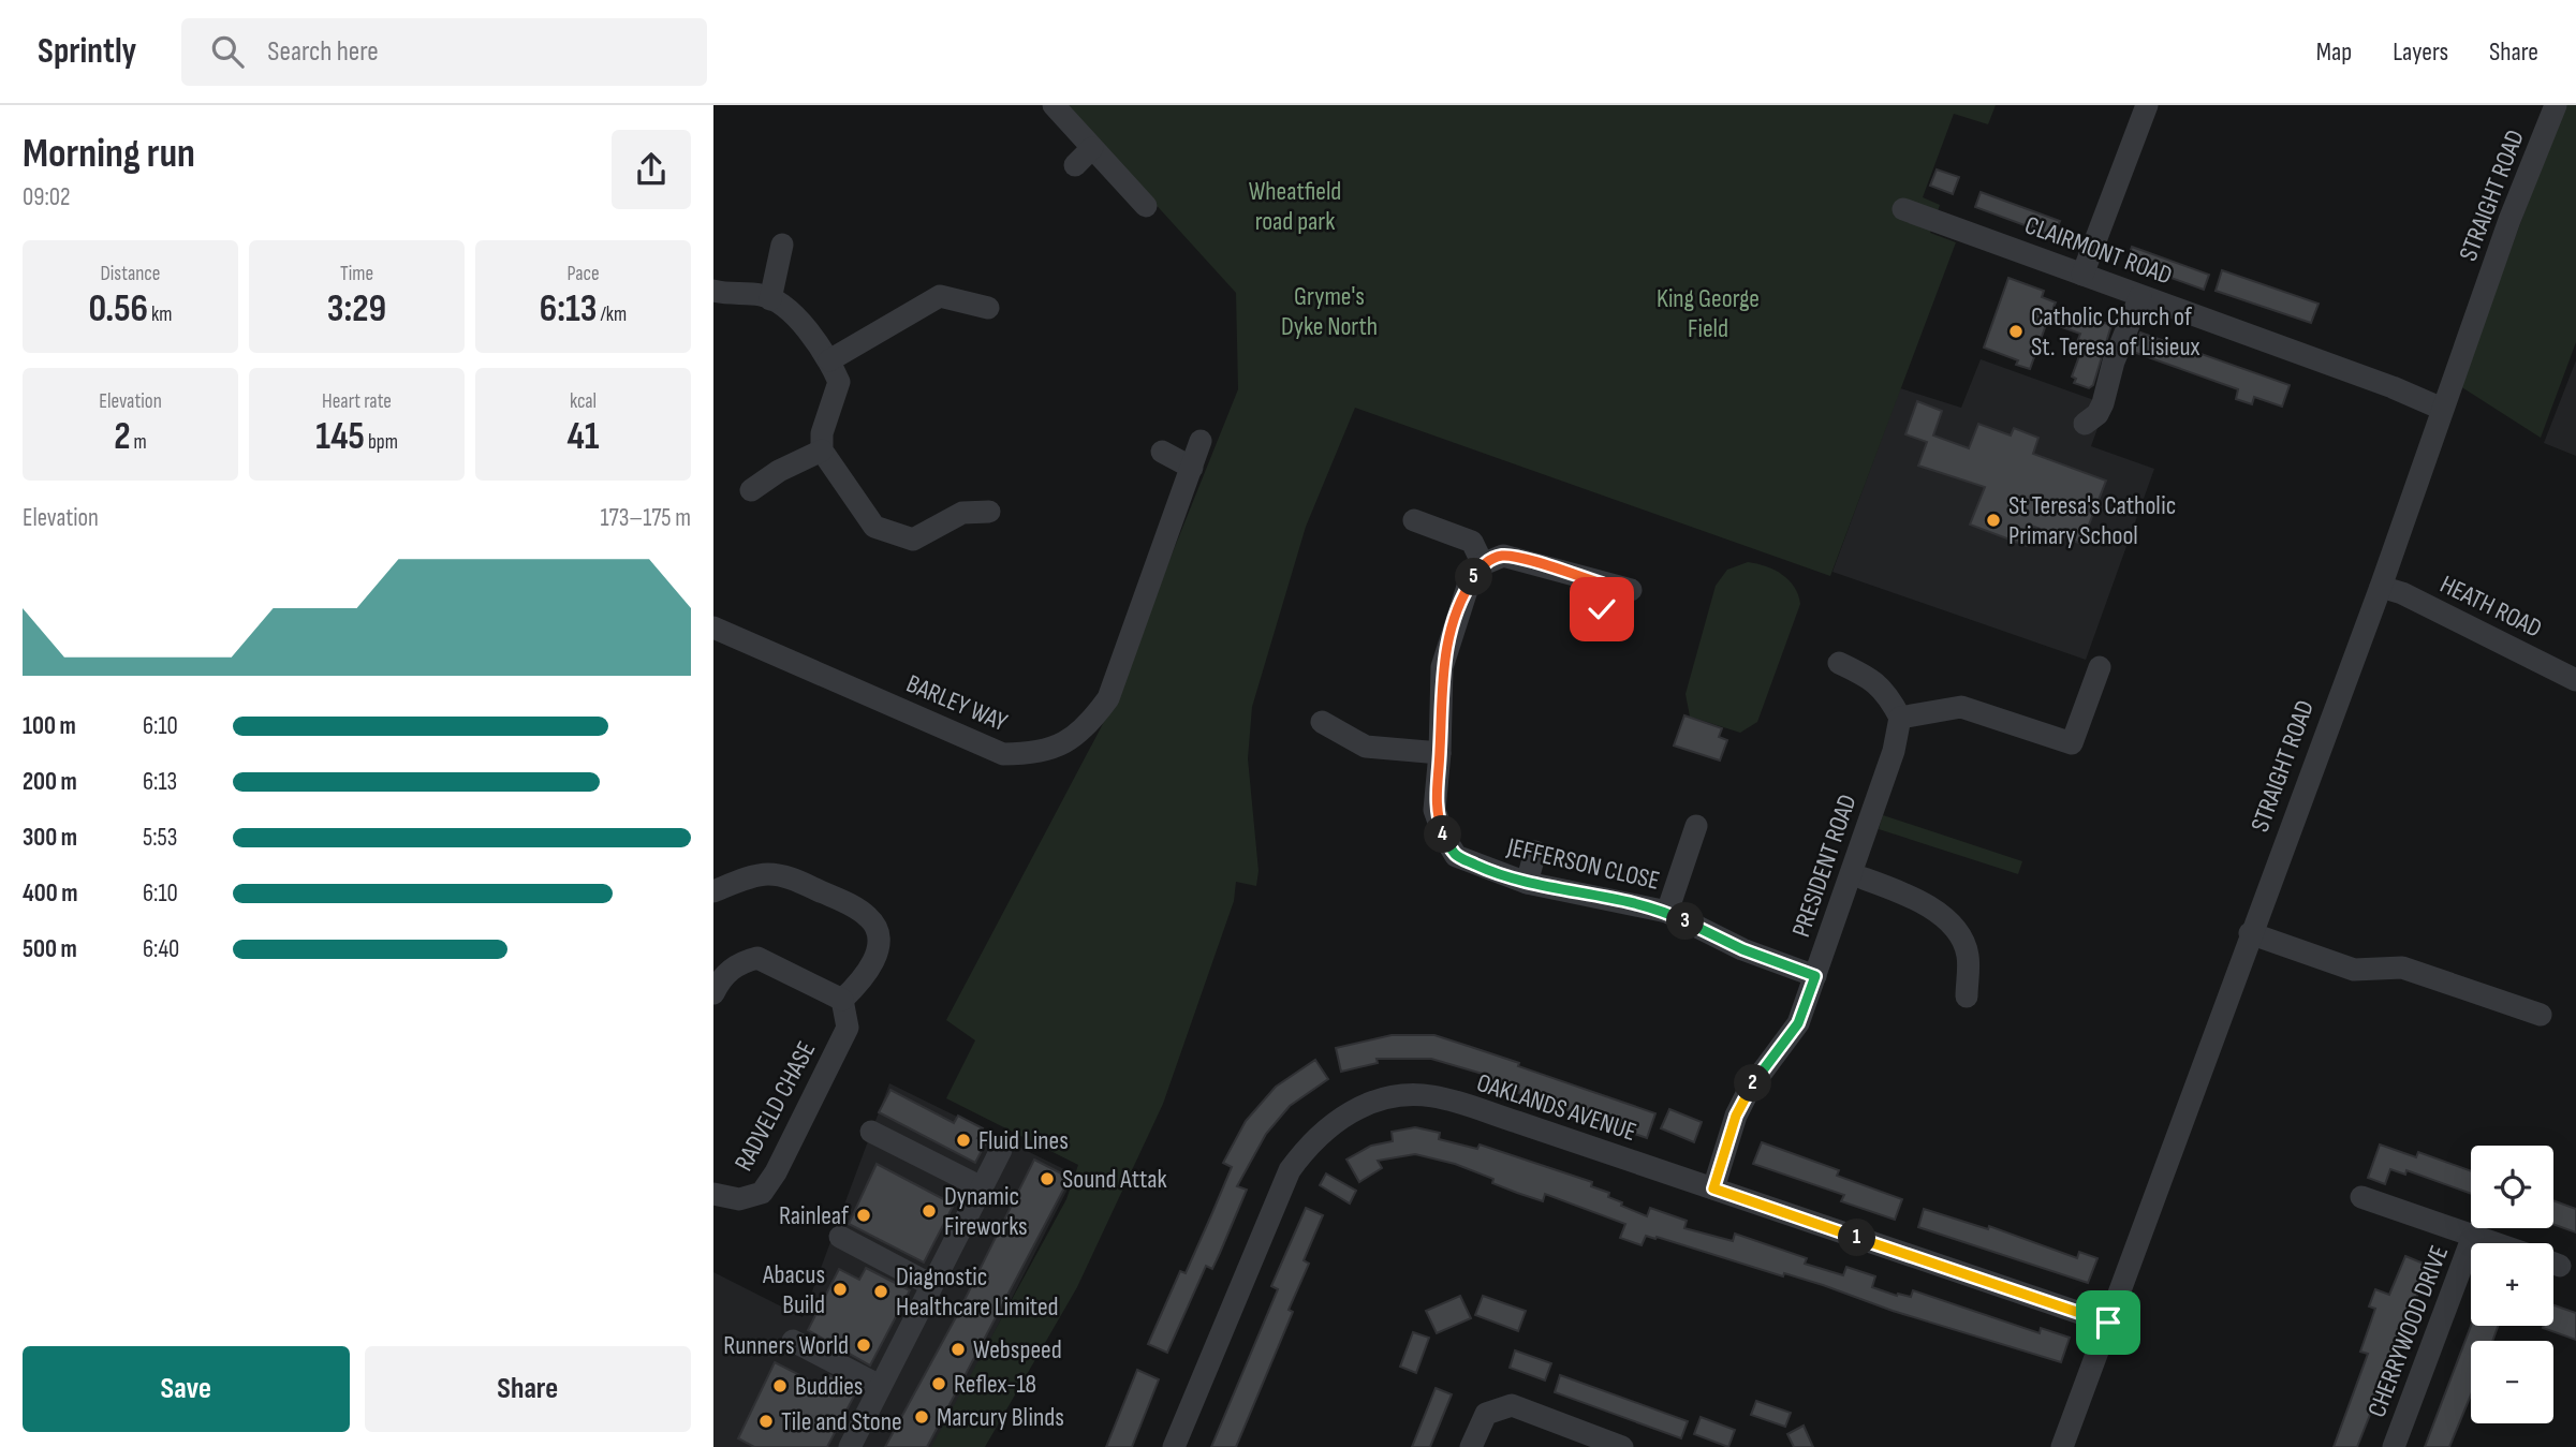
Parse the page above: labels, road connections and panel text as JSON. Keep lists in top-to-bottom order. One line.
{"streets":{"street":["STRAIGHT ROAD","CLAIRMONT ROAD","HEATH ROAD","BARLEY WAY","JEFFERSON CLOSE","PRESIDENT ROAD","RADVELD CHASE","OAKLANDS AVENUE","CHERRYWOOD DRIVE"]},"crossings":[["STRAIGHT ROAD","CLAIRMONT ROAD"],["STRAIGHT ROAD","HEATH ROAD"],["STRAIGHT ROAD","OAKLANDS AVENUE"],["JEFFERSON CLOSE","PRESIDENT ROAD"],["PRESIDENT ROAD","OAKLANDS AVENUE"]],"parks":["Wheatfield road park","Gryme's Dyke North","King George Field"],"places":["Catholic Church of St. Teresa of Lisieux","St Teresa's Catholic Primary School","Fluid Lines","Sound Attak","Dynamic Fireworks","Rainleaf","Abacus Build","Diagnostic Healthcare Limited","Runners World","Webspeed","Reflex-18","Buddies","Marcury Blinds","Tile and Stone"],"page":{"header":"Sprintly","search":"Search here","nav":["Map","Layers","Share"],"heading":["Morning run","09:02"],"stats":[["Distance","0.56 km"],["Time","3:29"],["Pace","6:13 /km"],["Elevation","2 m"],["Heart rate","145 bpm"],["kcal","41"]],"chart":["Elevation","173–175 m"],"pins":["5","4","3","2","1"],"list":[{"name":"100 m","note":"6:10"},{"name":"200 m","note":"6:13"},{"name":"300 m","note":"5:53"},{"name":"400 m","note":"6:10"},{"name":"500 m","note":"6:40"}],"map_buttons":["+","−"],"buttons":["Save","Share"]}}
